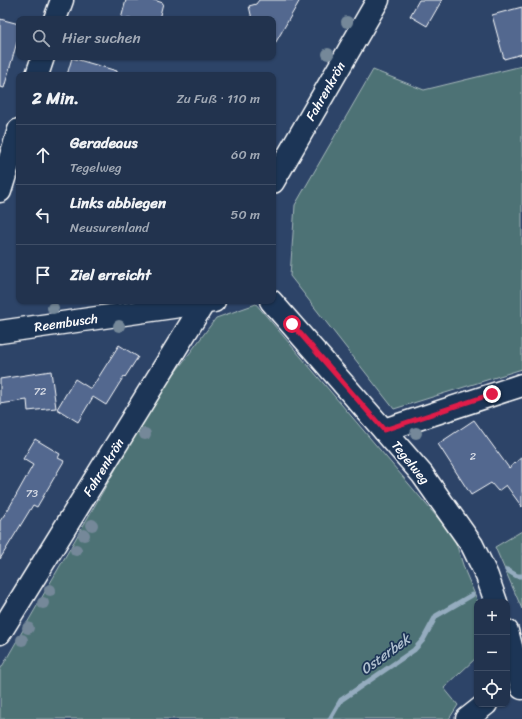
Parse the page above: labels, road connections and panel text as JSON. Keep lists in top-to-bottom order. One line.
{"streets":{"street":["Fahrenkrön","Reembusch","Tegelweg"]},"water":["Osterbek"],"house_numbers":["72","2","73"],"page":{"search":"Hier suchen","heading":["2 Min.","Zu Fuß · 110 m"],"list":[["Geradeaus","Tegelweg","60 m"],["Links abbiegen","Neusurenland","50 m"],"Ziel erreicht"],"map_buttons":["+","−"]}}
